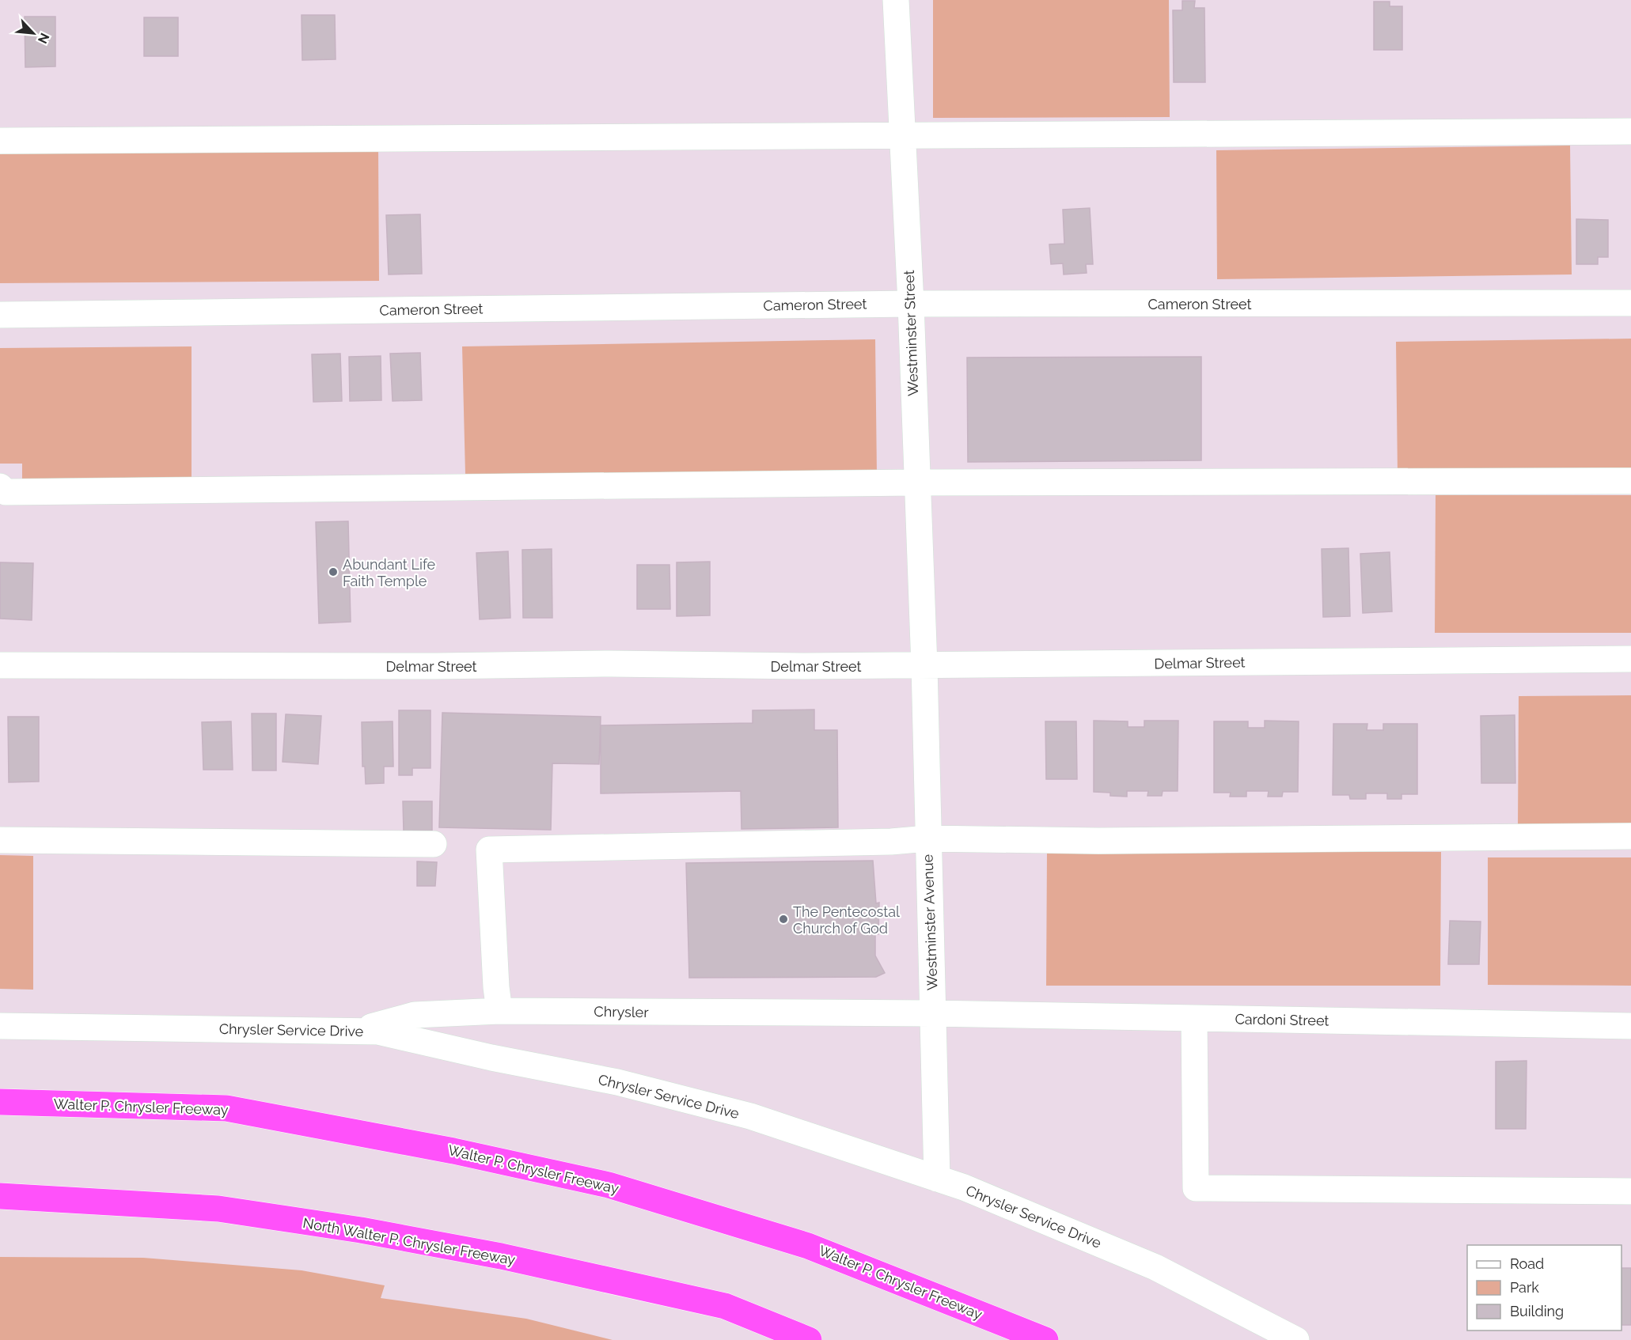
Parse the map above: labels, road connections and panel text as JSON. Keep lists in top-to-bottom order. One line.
{"streets":{"highway":["Walter P. Chrysler Freeway","North Walter P. Chrysler Freeway"],"street":["Cameron Street","Westminster Street","Delmar Street","Westminster Avenue","Chrysler","Cardoni Street","Chrysler Service Drive"]},"crossings":[["Cameron Street","Westminster Street"],["Westminster Street","Delmar Street"],["Westminster Street","Westminster Avenue"],["Delmar Street","Westminster Avenue"],["Westminster Avenue","Chrysler"],["Westminster Avenue","Cardoni Street"],["Westminster Avenue","Chrysler Service Drive"],["Chrysler","Cardoni Street"],["Chrysler","Chrysler Service Drive"]],"places":["Abundant Life Faith Temple","The Pentecostal Church of God"],"legend":["Road","Park","Building"],"north":"bottom right"}
